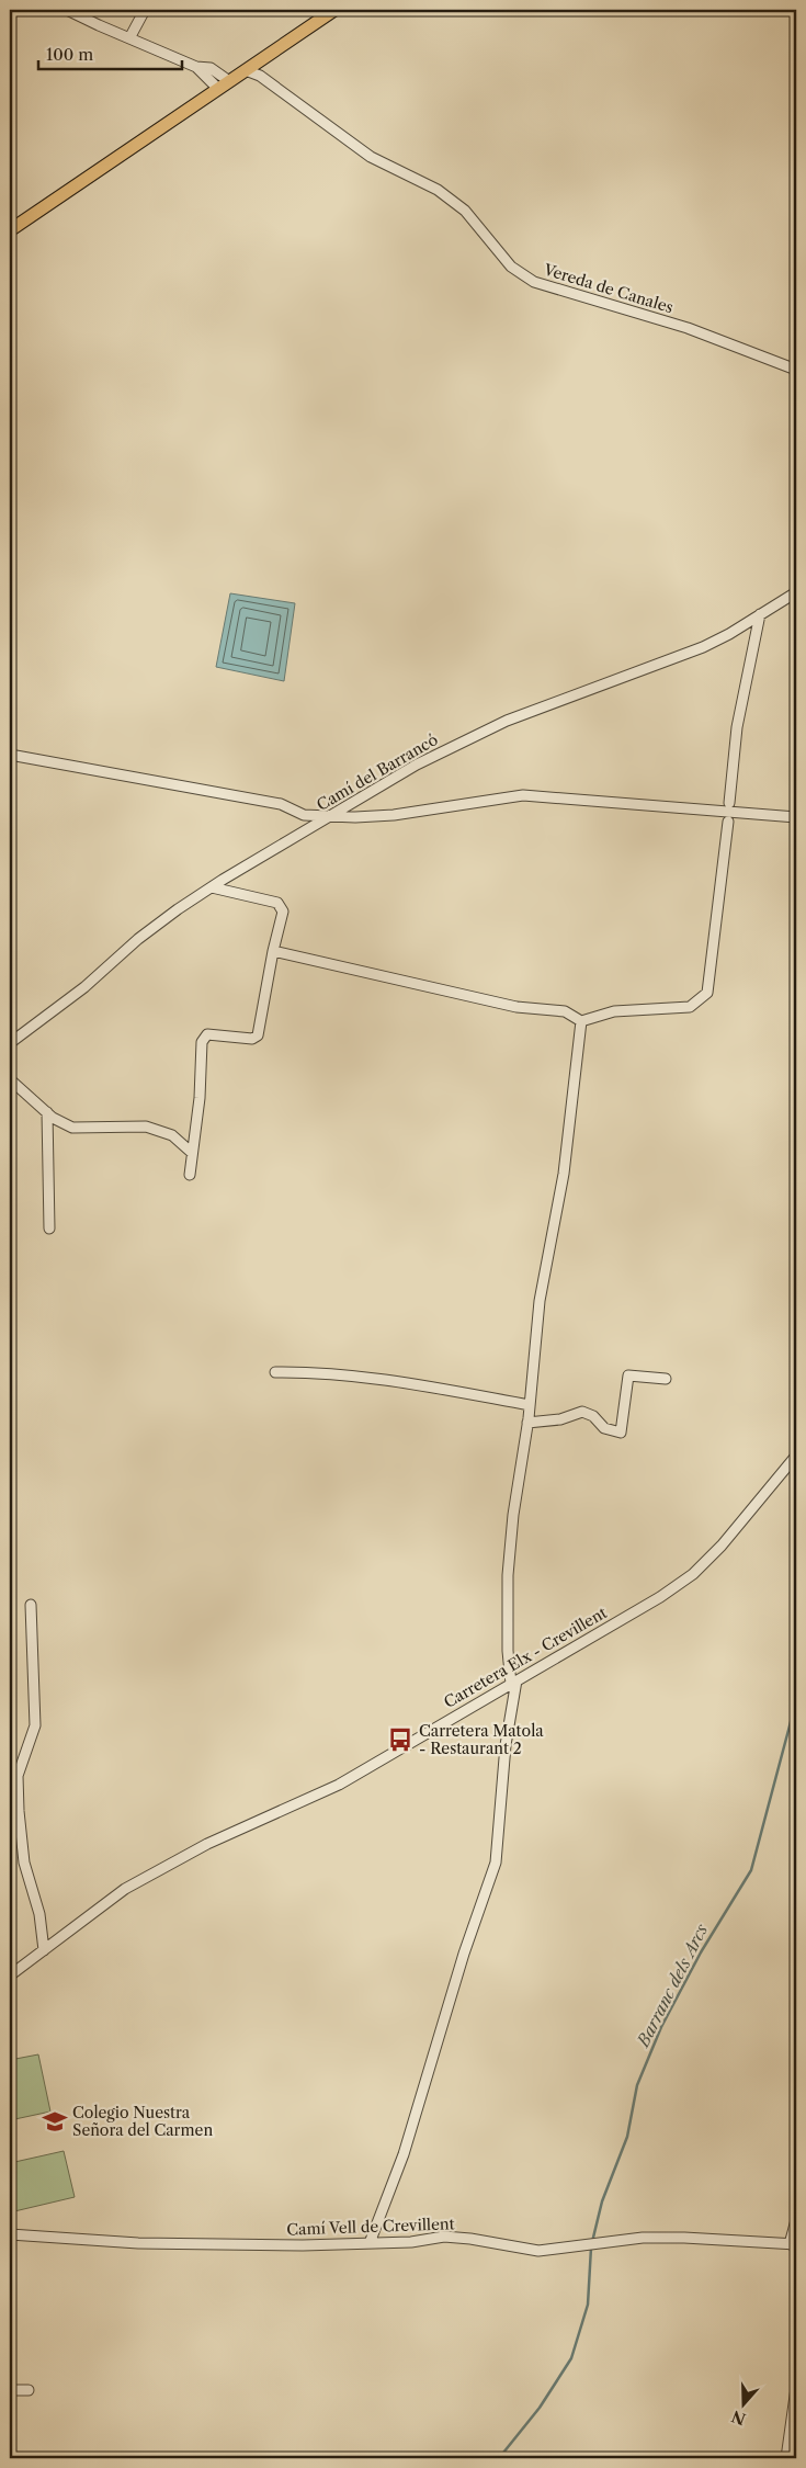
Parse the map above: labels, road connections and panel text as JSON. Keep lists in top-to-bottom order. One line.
{"streets":{"street":["Vereda de Canales","Camí del Barrancó","Carretera Elx - Crevillent","Camí Vell de Crevillent"]},"water":["Barranc dels Arcs"],"places":{"bus stop":["Carretera Matola - Restaurant 2"],"school or university":["Colegio Nuestra Señora del Carmen"]},"scale_bar":"100 m","north":"bottom"}
